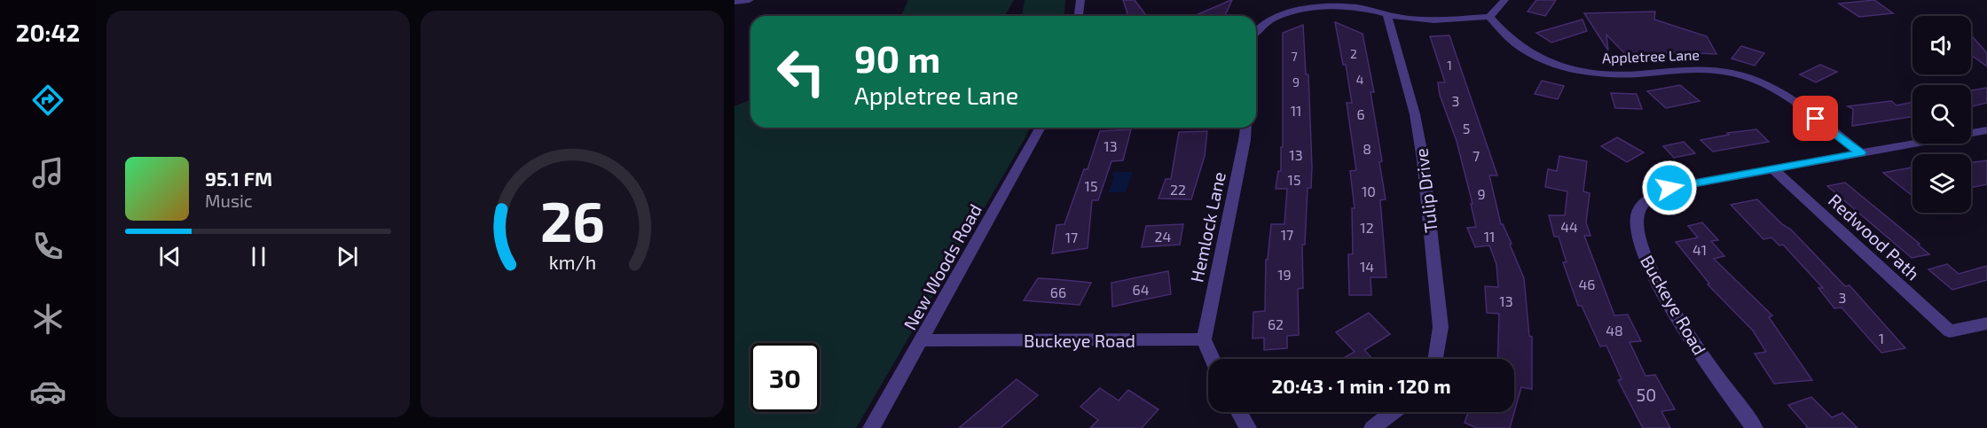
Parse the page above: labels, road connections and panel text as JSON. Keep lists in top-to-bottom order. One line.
{"streets":{"street":["Appletree Lane","Tulip Drive","Hemlock Lane","Redwood Path","New Woods Road","Buckeye Road"]},"crossings":[["Appletree Lane","Buckeye Road"],["Hemlock Lane","Buckeye Road"],["Redwood Path","Buckeye Road"],["New Woods Road","Buckeye Road"]],"house_numbers":["2","7","1","4","9","3","11","6","5","13","8","13","7","15","15","22","10","9","44","12","17","24","11","17","41","14","19","46","64","66","3","13","62","48","1","50"],"page":{"tabs":"20:42","turn":["90 m","Appletree Lane"],"song":["95.1 FM","Music"],"limit":"30","trip":"20:43 · 1 min · 120 m","gauge":["26","km/h"]}}
